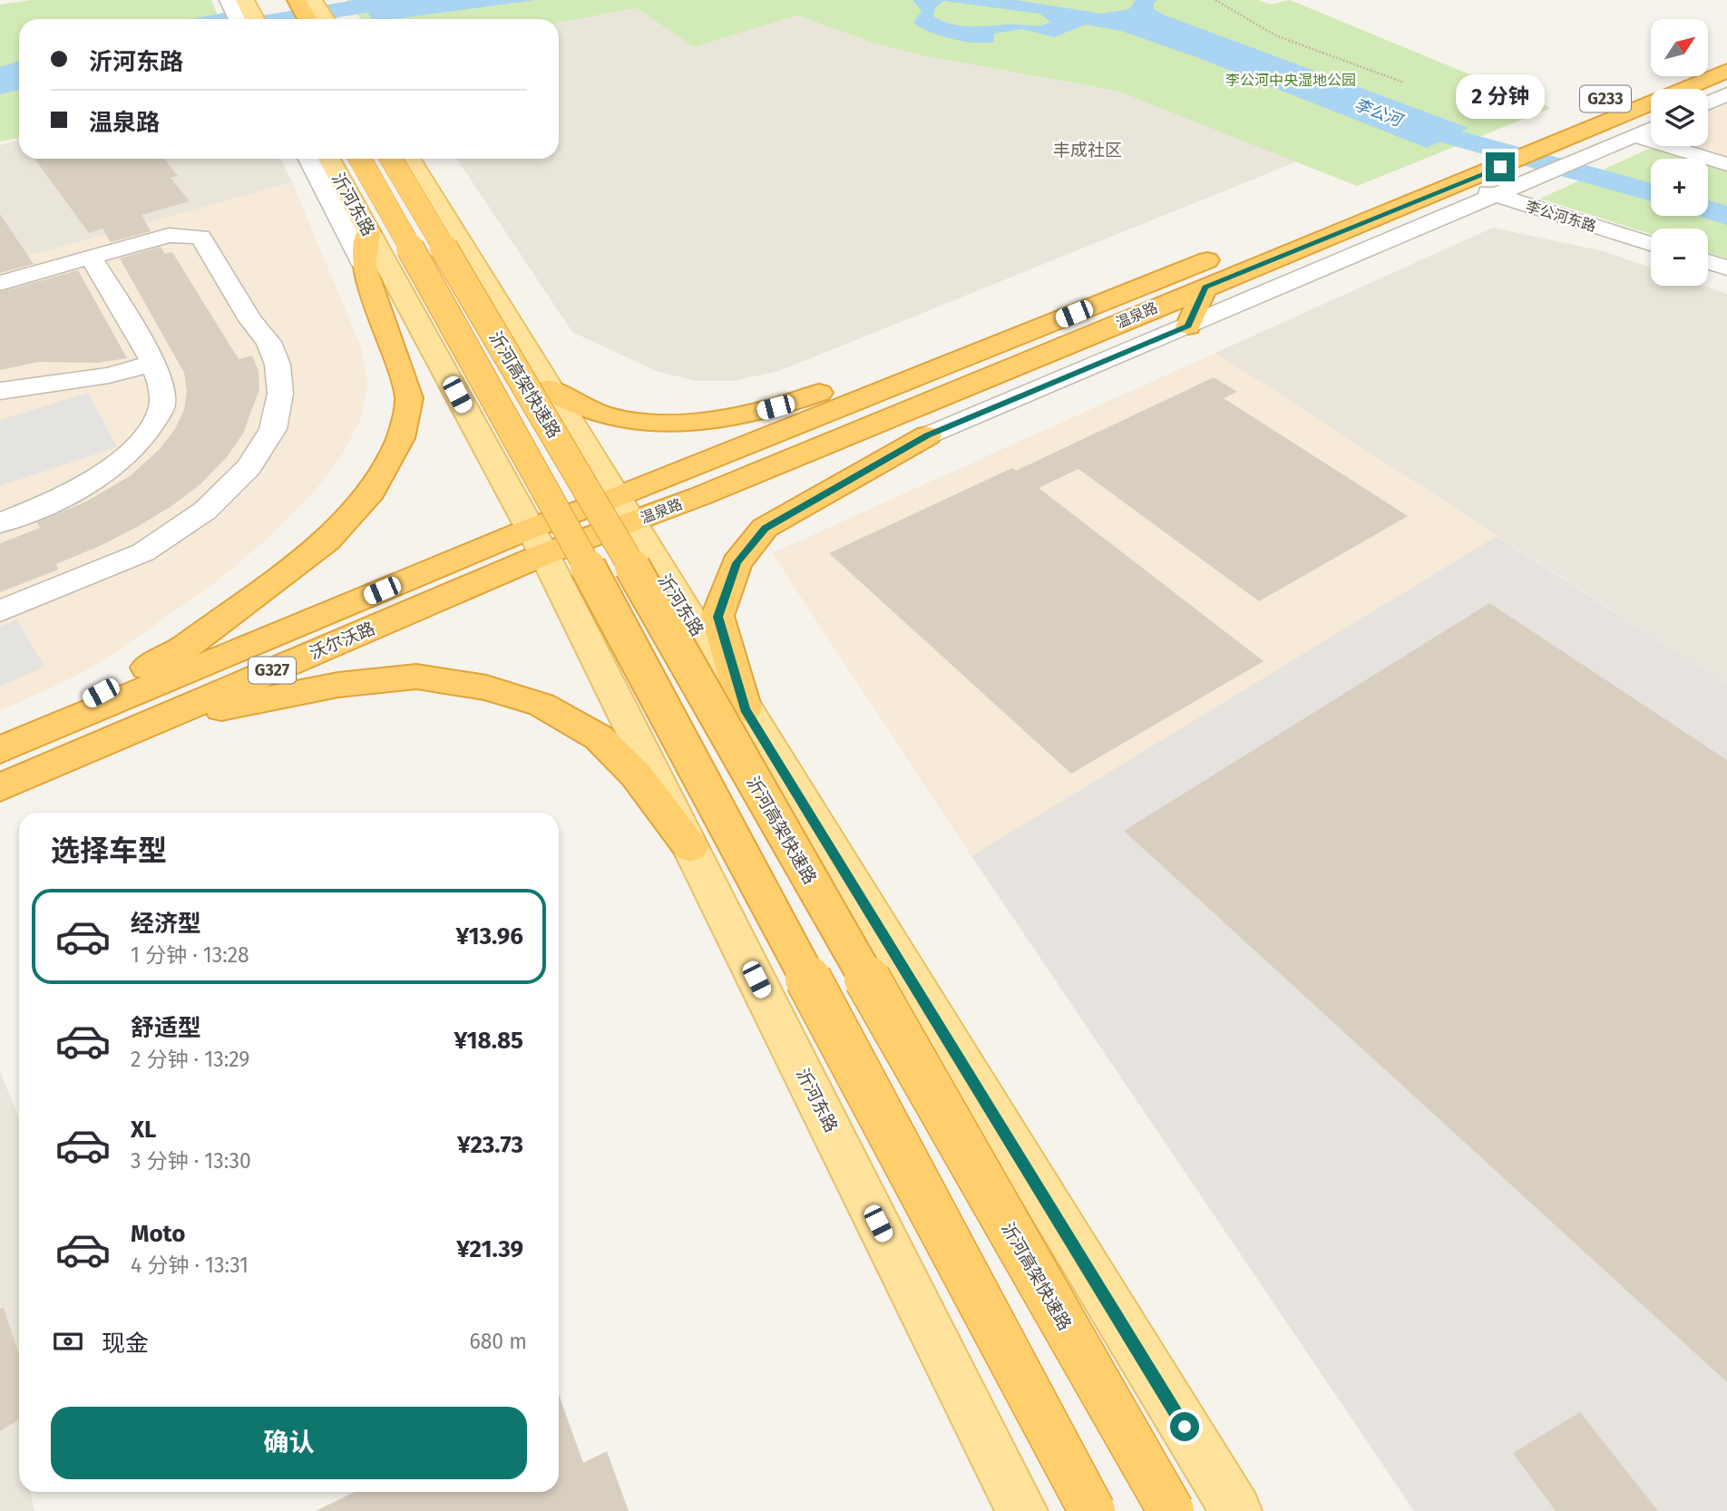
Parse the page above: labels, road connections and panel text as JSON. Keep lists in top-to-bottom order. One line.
{"streets":{"highway":["G233","温泉路","沂河高架快速路","沃尔沃路","G327"],"main road":["沂河东路"],"street":["李公河东路"]},"crossings":[["沂河东路","温泉路"],["沂河东路","沃尔沃路"],["李公河东路","温泉路"],["温泉路","沃尔沃路"]],"districts":["丰成社区"],"water":["李公河"],"parks":["李公河中央湿地公园"],"north":"top right","page":{"map_buttons":["+","−"],"banner":["沂河东路","温泉路"],"bubble":"2 分钟","heading":"选择车型","list":[{"name":"经济型","note":"1 分钟 · 13:28","value":"¥13.96"},{"name":"舒适型","note":"2 分钟 · 13:29","value":"¥18.85"},{"name":"XL","note":"3 分钟 · 13:30","value":"¥23.73"},{"name":"Moto","note":"4 分钟 · 13:31","value":"¥21.39"}],"pay":["现金","680 m"],"buttons":"确认"}}
